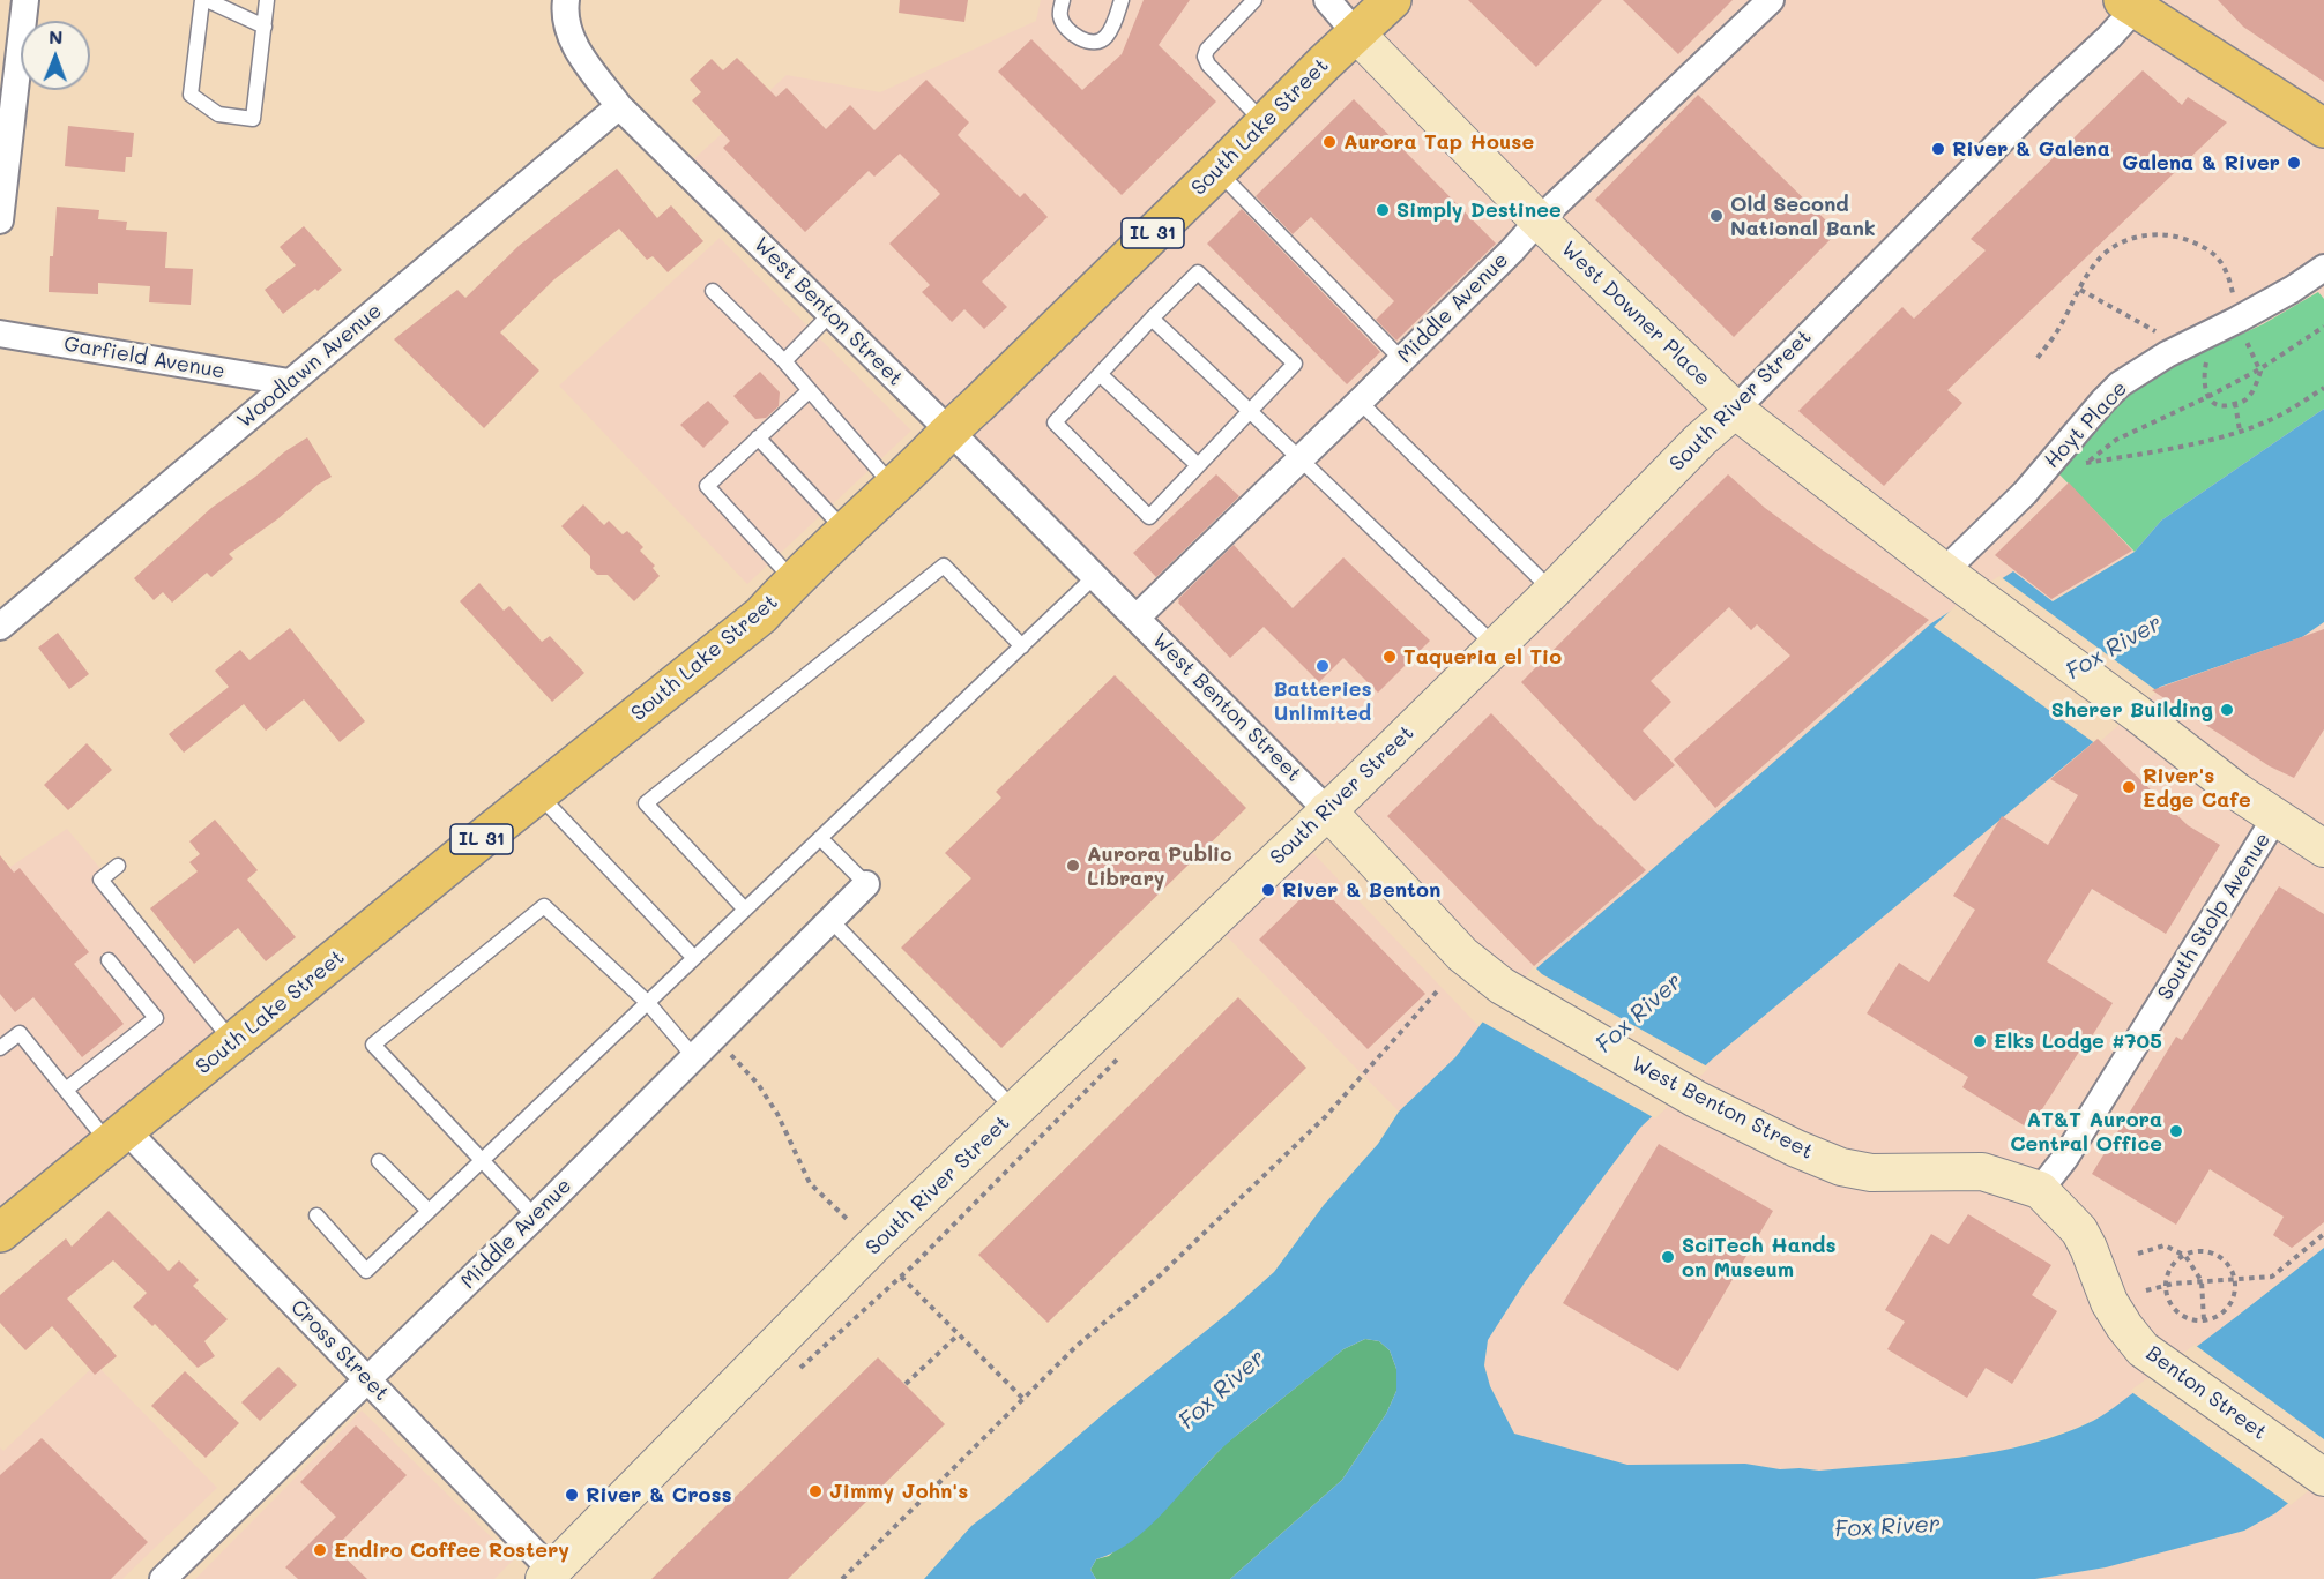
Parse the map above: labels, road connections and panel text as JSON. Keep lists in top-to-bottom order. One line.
{"streets":{"main road":["South Lake Street","IL 31"],"street":["Middle Avenue","West Benton Street","West Downer Place","Garfield Avenue","Woodlawn Avenue","South River Street","Hoyt Place","South Stolp Avenue","Cross Street","Benton Street"]},"crossings":[["South Lake Street","West Benton Street"],["South Lake Street","West Downer Place"],["South Lake Street","Cross Street"],["Middle Avenue","West Benton Street"],["Middle Avenue","West Downer Place"],["Middle Avenue","Cross Street"],["West Benton Street","Woodlawn Avenue"],["West Benton Street","South River Street"],["West Benton Street","South Stolp Avenue"],["West Benton Street","Benton Street"],["West Downer Place","South River Street"],["West Downer Place","Hoyt Place"],["West Downer Place","South Stolp Avenue"],["Garfield Avenue","Woodlawn Avenue"],["South River Street","Cross Street"],["South Stolp Avenue","Benton Street"]],"water":["Fox River"],"places":["Aurora Tap House","River & Galena","Galena & River","Simply Destinee","Old Second National Bank","Taqueria el Tio","Batteries Unlimited","Sherer Building","River's Edge Cafe","Aurora Public Library","River & Benton","Elks Lodge #705","AT&T Aurora Central Office","SciTech Hands on Museum","Jimmy John's","River & Cross","Endiro Coffee Rostery"],"north":"top"}
